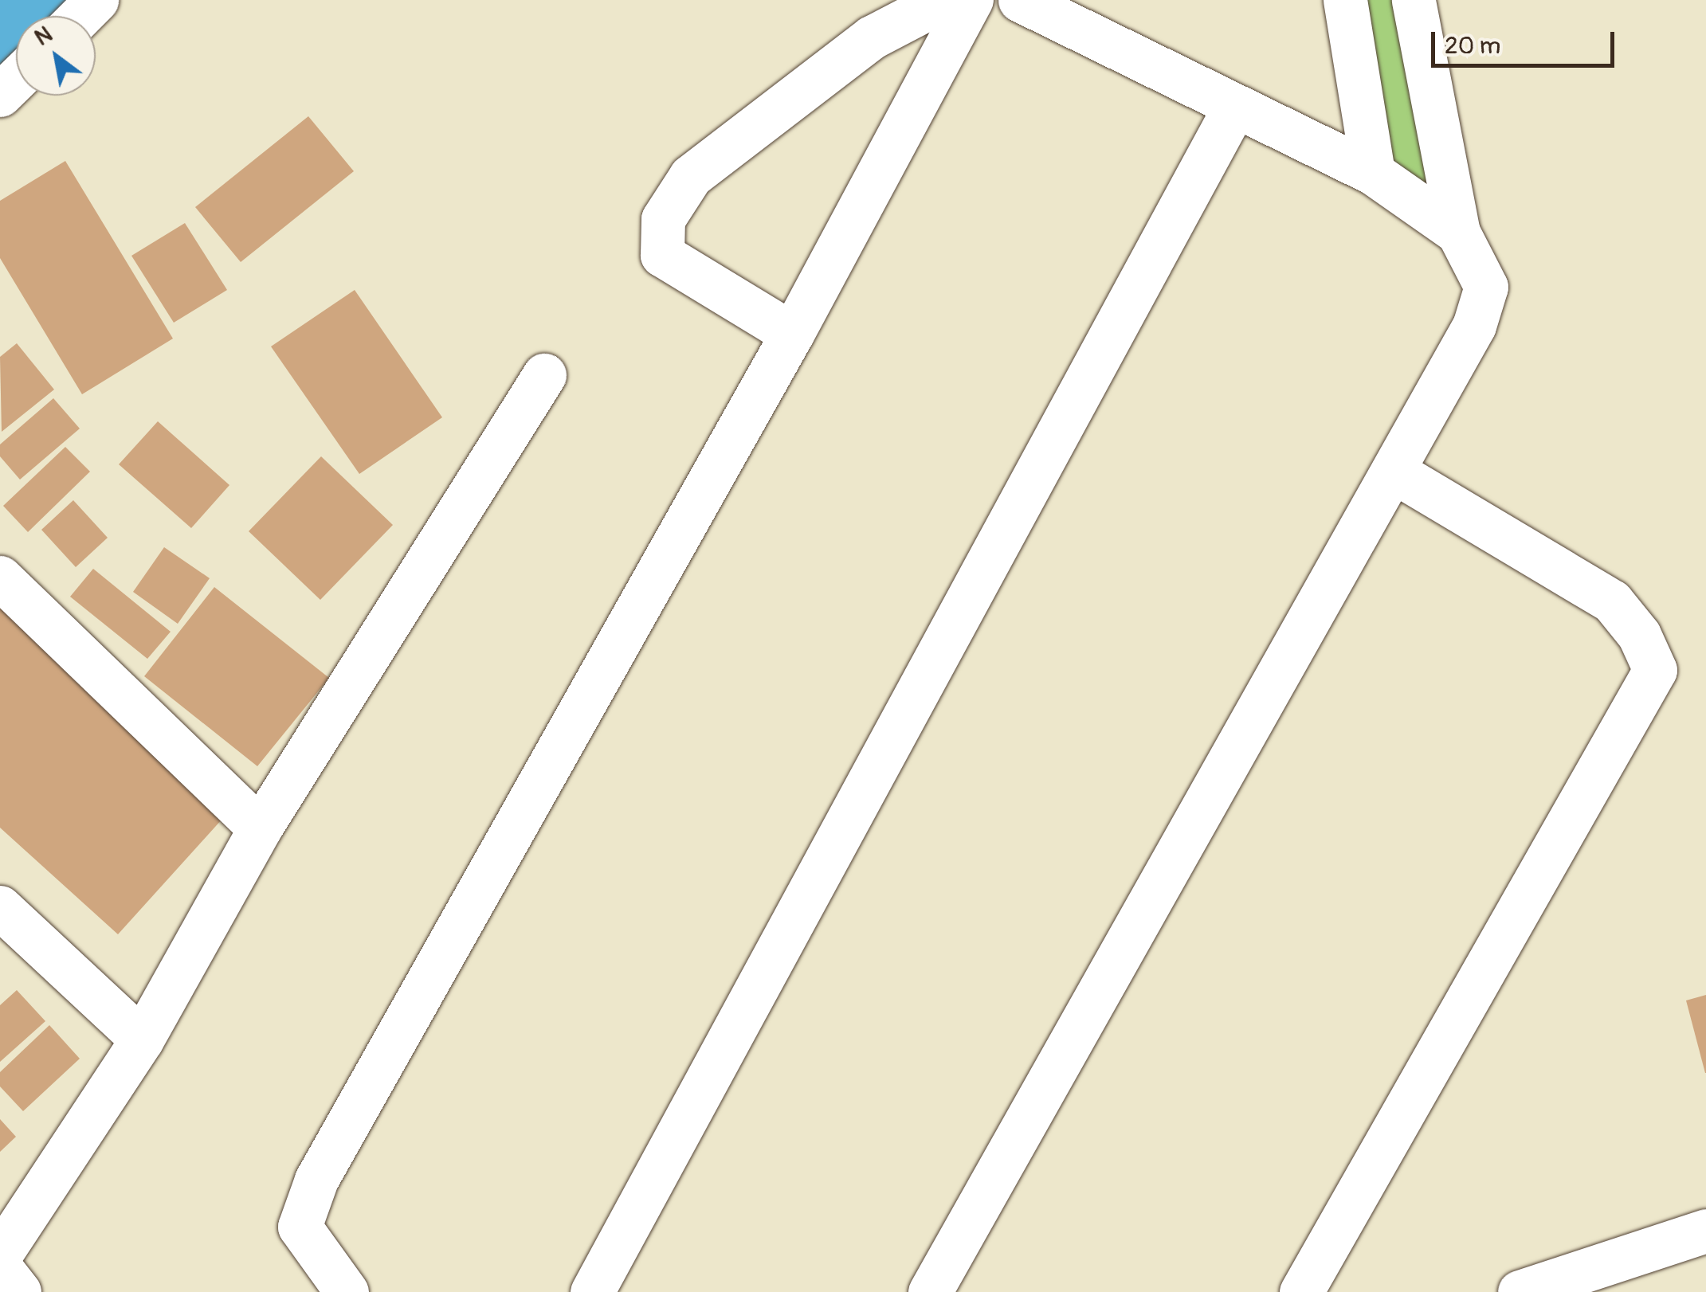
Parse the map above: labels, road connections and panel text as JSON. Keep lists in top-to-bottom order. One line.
{"scale_bar":"20 m","north":"top left"}
